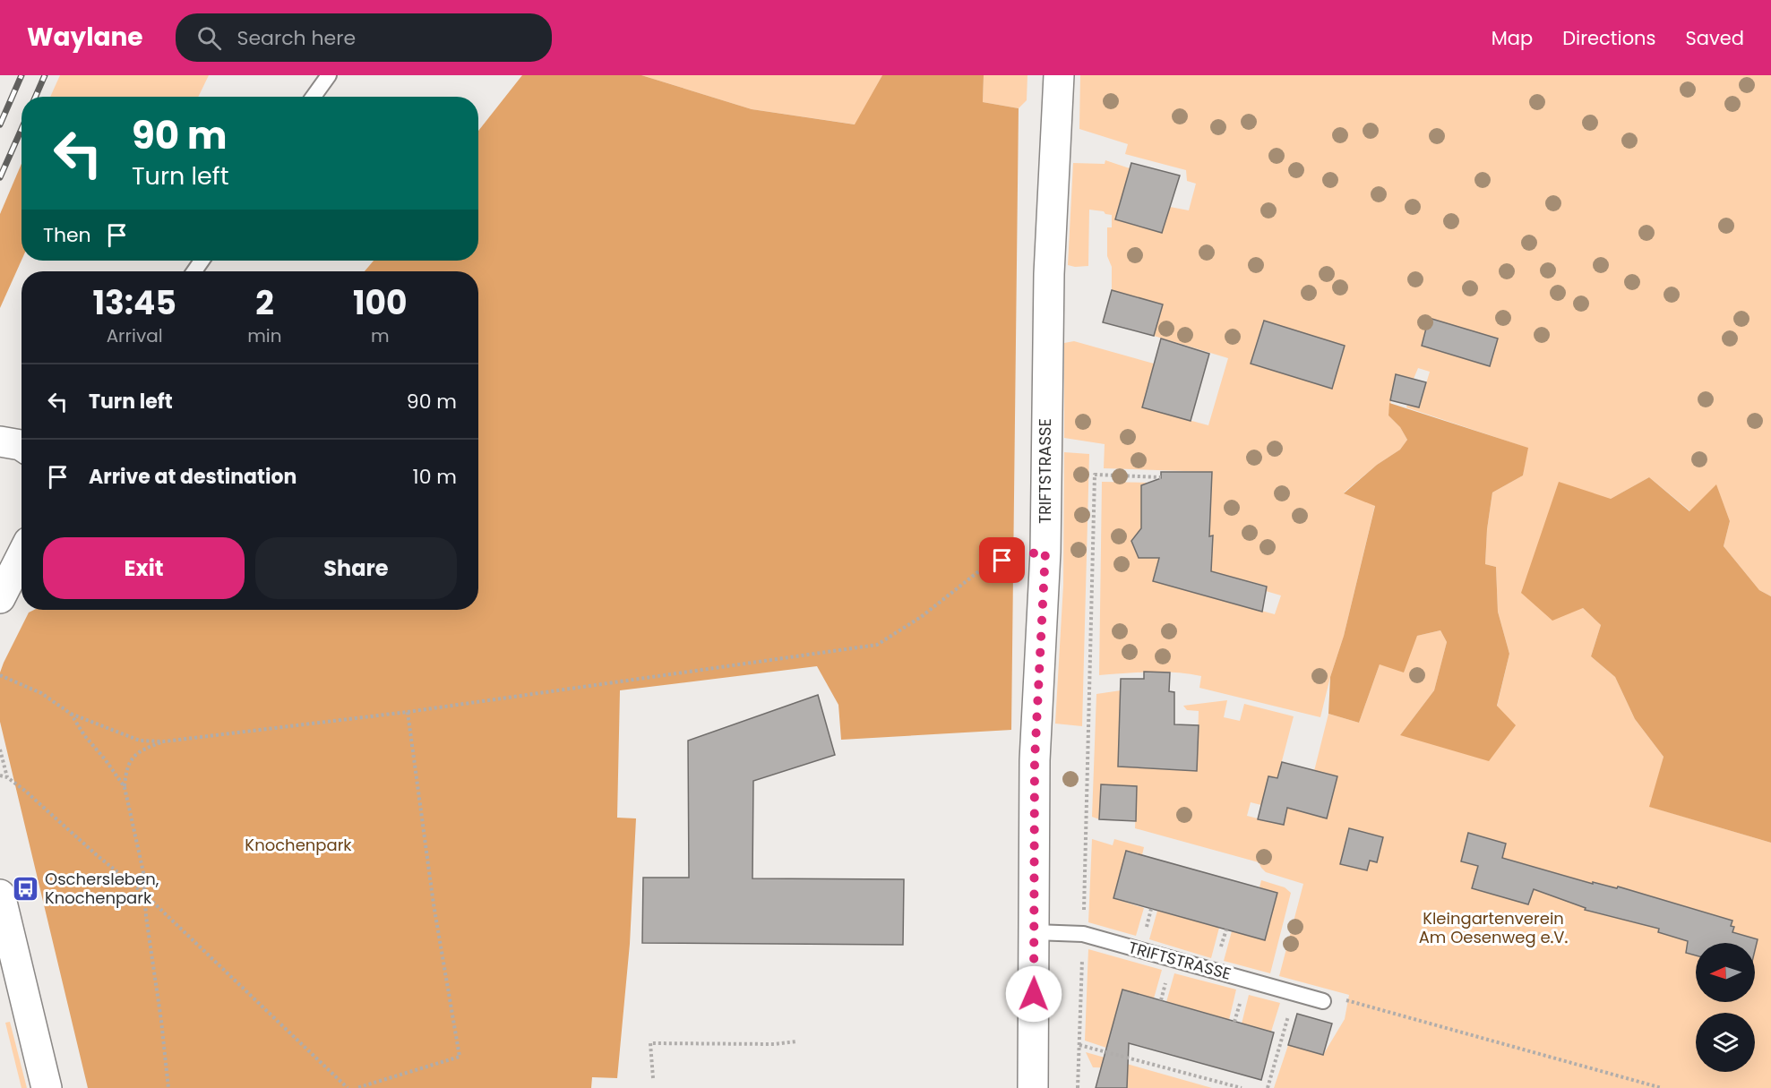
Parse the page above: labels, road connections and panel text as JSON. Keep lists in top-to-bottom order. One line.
{"streets":{"street":["TRIFTSTRASSE"]},"parks":["Knochenpark","Kleingartenverein Am Oesenweg e.V."],"places":{"bus stop":["Oschersleben, Knochenpark"]},"north":"left","page":{"header":"Waylane","search":"Search here","nav":["Map","Directions","Saved"],"turn":["90 m","Turn left"],"then":"Then","eta":["13:45","Arrival","2","min","100","m"],"list":[{"name":"Turn left","value":"90 m"},{"name":"Arrive at destination","value":"10 m"}],"buttons":["Exit","Share"]}}
